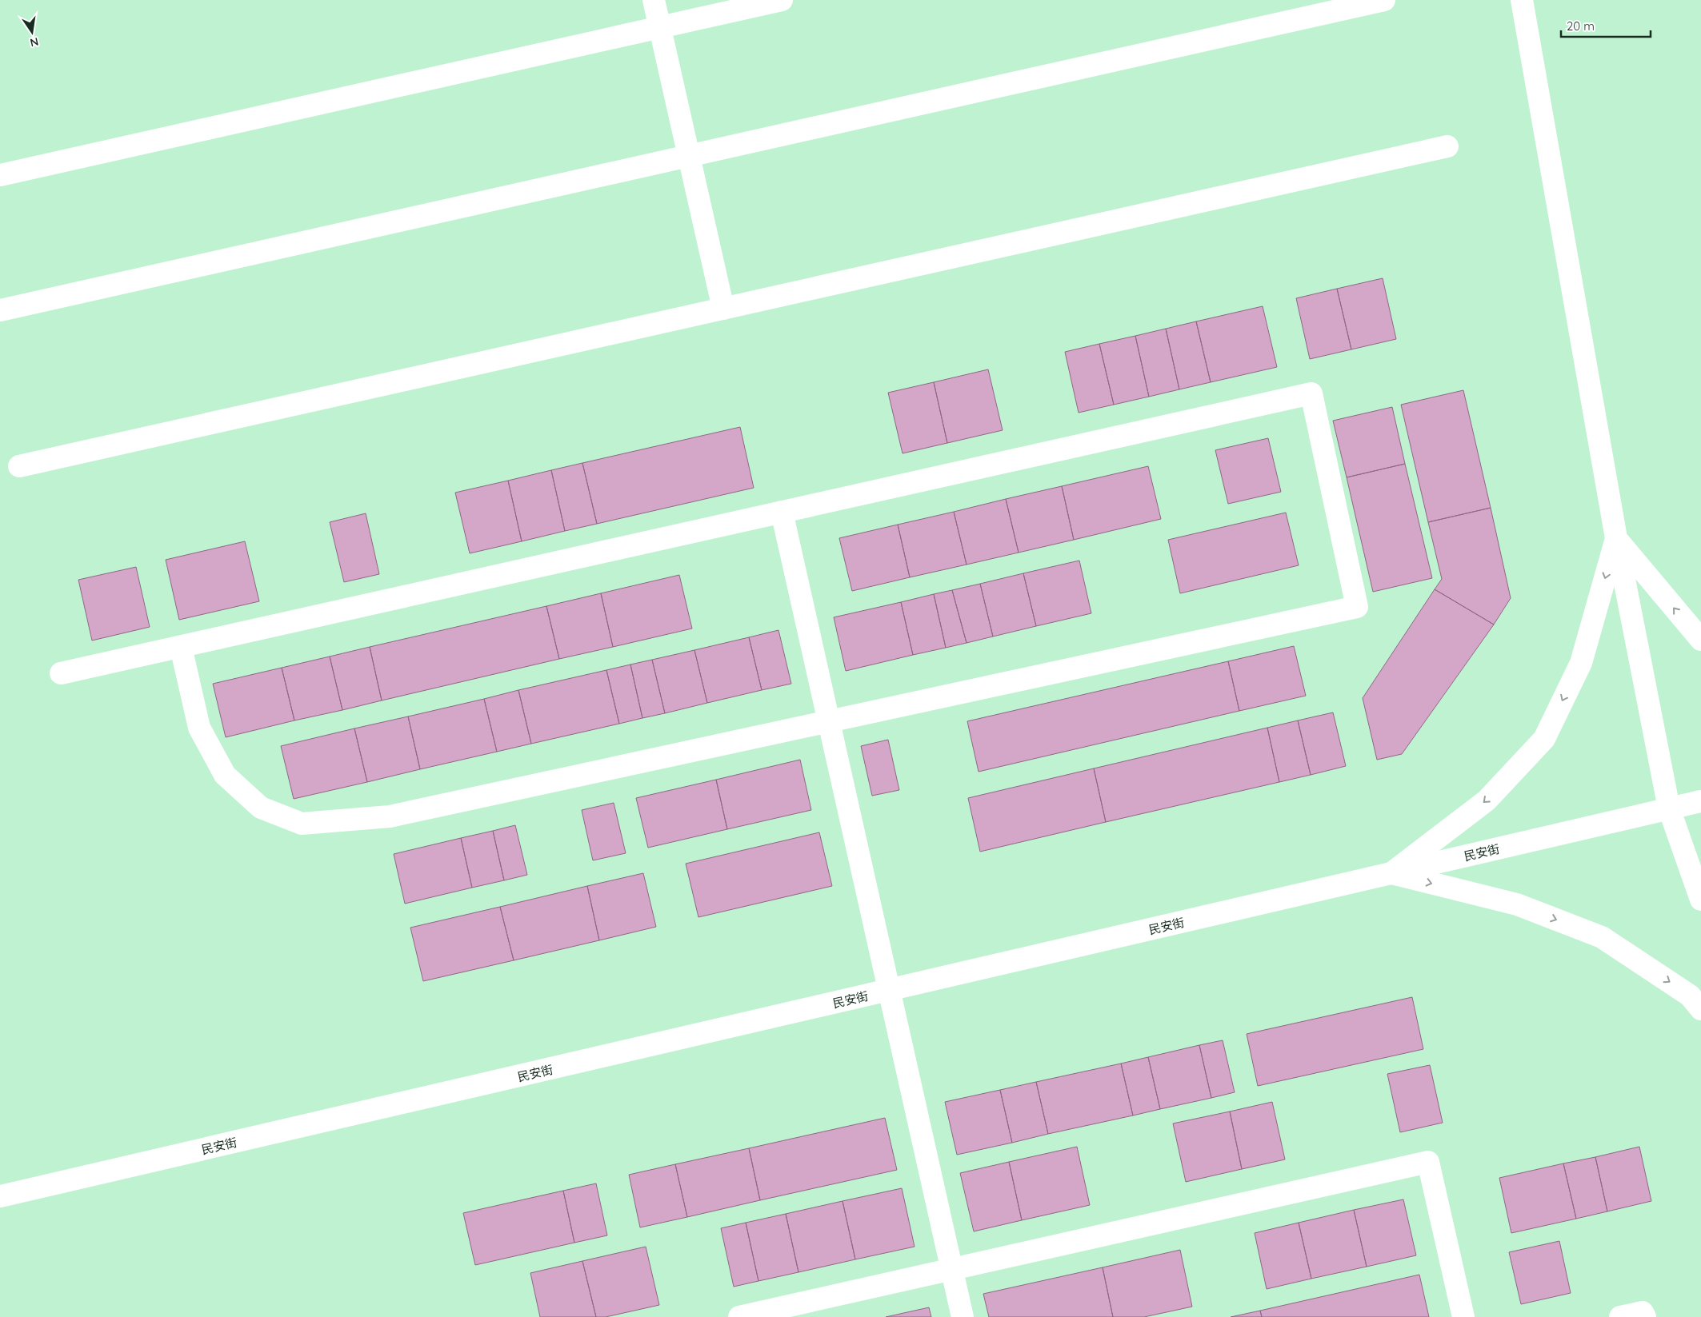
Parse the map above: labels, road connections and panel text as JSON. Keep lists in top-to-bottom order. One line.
{"streets":{"street":["民安街"]},"scale_bar":"20 m","north":"bottom"}
